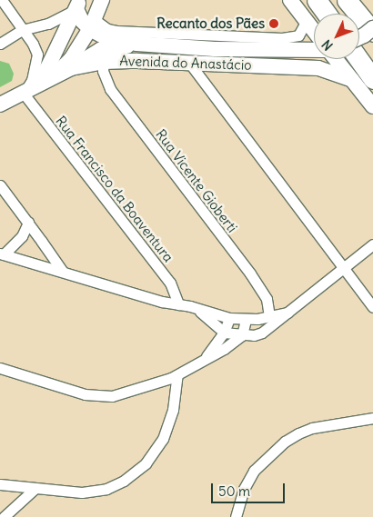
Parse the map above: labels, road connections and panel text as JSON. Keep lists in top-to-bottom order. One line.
{"streets":{"main road":["Avenida do Anastácio"],"street":["Rua Vicente Gioberti","Rua Francisco da Boaventura"]},"crossings":[["Avenida do Anastácio","Rua Vicente Gioberti"],["Avenida do Anastácio","Rua Francisco da Boaventura"]],"places":["Recanto dos Pães"],"scale_bar":"50 m","north":"bottom left"}
